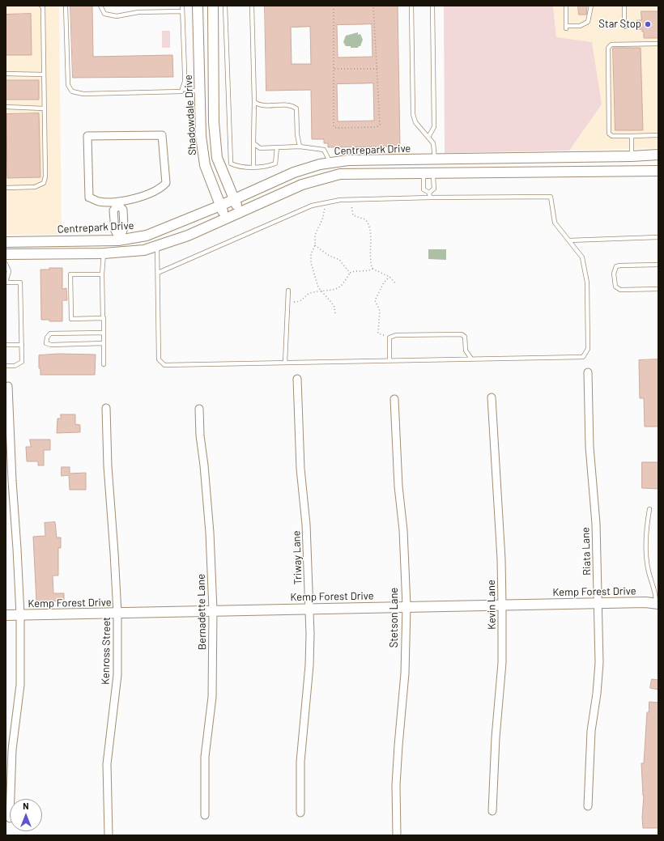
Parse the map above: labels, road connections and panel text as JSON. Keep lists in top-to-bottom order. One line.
{"streets":{"street":["Shadowdale Drive","Centrepark Drive","Riata Lane","Triway Lane","Kemp Forest Drive","Kevin Lane","Bernadette Lane","Stetson Lane","Kenross Street"]},"crossings":[["Shadowdale Drive","Centrepark Drive"],["Riata Lane","Kemp Forest Drive"],["Triway Lane","Kemp Forest Drive"],["Kemp Forest Drive","Kevin Lane"],["Kemp Forest Drive","Bernadette Lane"],["Kemp Forest Drive","Stetson Lane"],["Kemp Forest Drive","Kenross Street"]],"places":["Star Stop"],"north":"top"}
